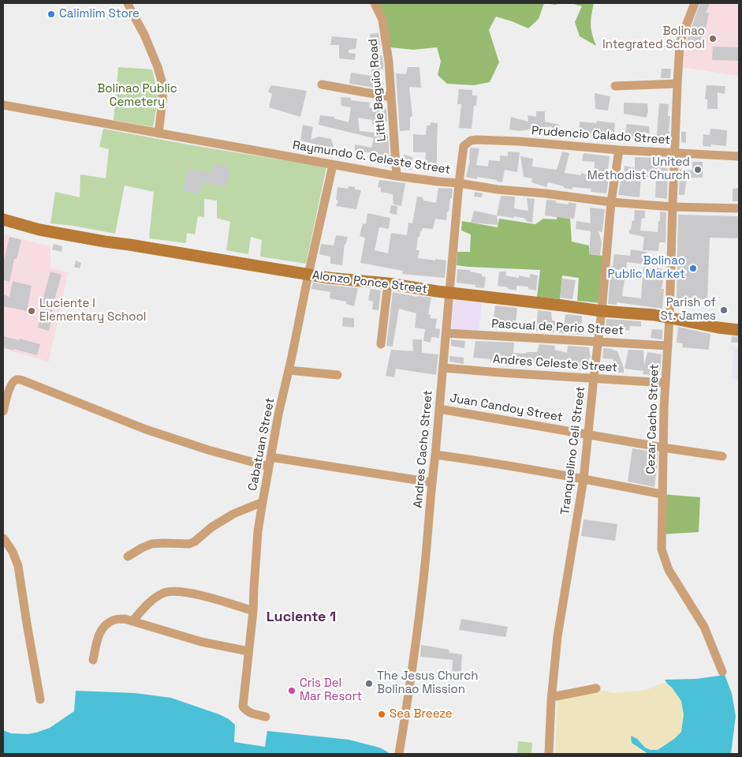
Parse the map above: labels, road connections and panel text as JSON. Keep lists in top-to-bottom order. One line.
{"streets":{"street":["Little Baguio Road","Prudencio Calado Street","Raymundo C. Celeste Street","Alonzo Ponce Street","Pascual de Perio Street","Andres Celeste Street","Juan Candoy Street","Cezar Cacho Street","Cabatuan Street","Andres Cacho Street","Tranquelino Celi Street"]},"crossings":[["Little Baguio Road","Raymundo C. Celeste Street"],["Prudencio Calado Street","Cezar Cacho Street"],["Prudencio Calado Street","Andres Cacho Street"],["Prudencio Calado Street","Tranquelino Celi Street"],["Raymundo C. Celeste Street","Cezar Cacho Street"],["Raymundo C. Celeste Street","Cabatuan Street"],["Raymundo C. Celeste Street","Andres Cacho Street"],["Raymundo C. Celeste Street","Tranquelino Celi Street"],["Alonzo Ponce Street","Cezar Cacho Street"],["Alonzo Ponce Street","Cabatuan Street"],["Alonzo Ponce Street","Andres Cacho Street"],["Alonzo Ponce Street","Tranquelino Celi Street"],["Pascual de Perio Street","Cezar Cacho Street"],["Pascual de Perio Street","Andres Cacho Street"],["Pascual de Perio Street","Tranquelino Celi Street"],["Andres Celeste Street","Cezar Cacho Street"],["Andres Celeste Street","Andres Cacho Street"],["Andres Celeste Street","Tranquelino Celi Street"],["Juan Candoy Street","Cezar Cacho Street"],["Juan Candoy Street","Andres Cacho Street"],["Juan Candoy Street","Tranquelino Celi Street"]],"districts":["Luciente 1"],"parks":["Bolinao Public Cemetery"],"places":["Calimlim Store","Bolinao Integrated School","United Methodist Church","Bolinao Public Market","Parish of St. James","Luciente I Elementary School","The Jesus Church Bolinao Mission","Cris Del Mar Resort","Sea Breeze"]}
